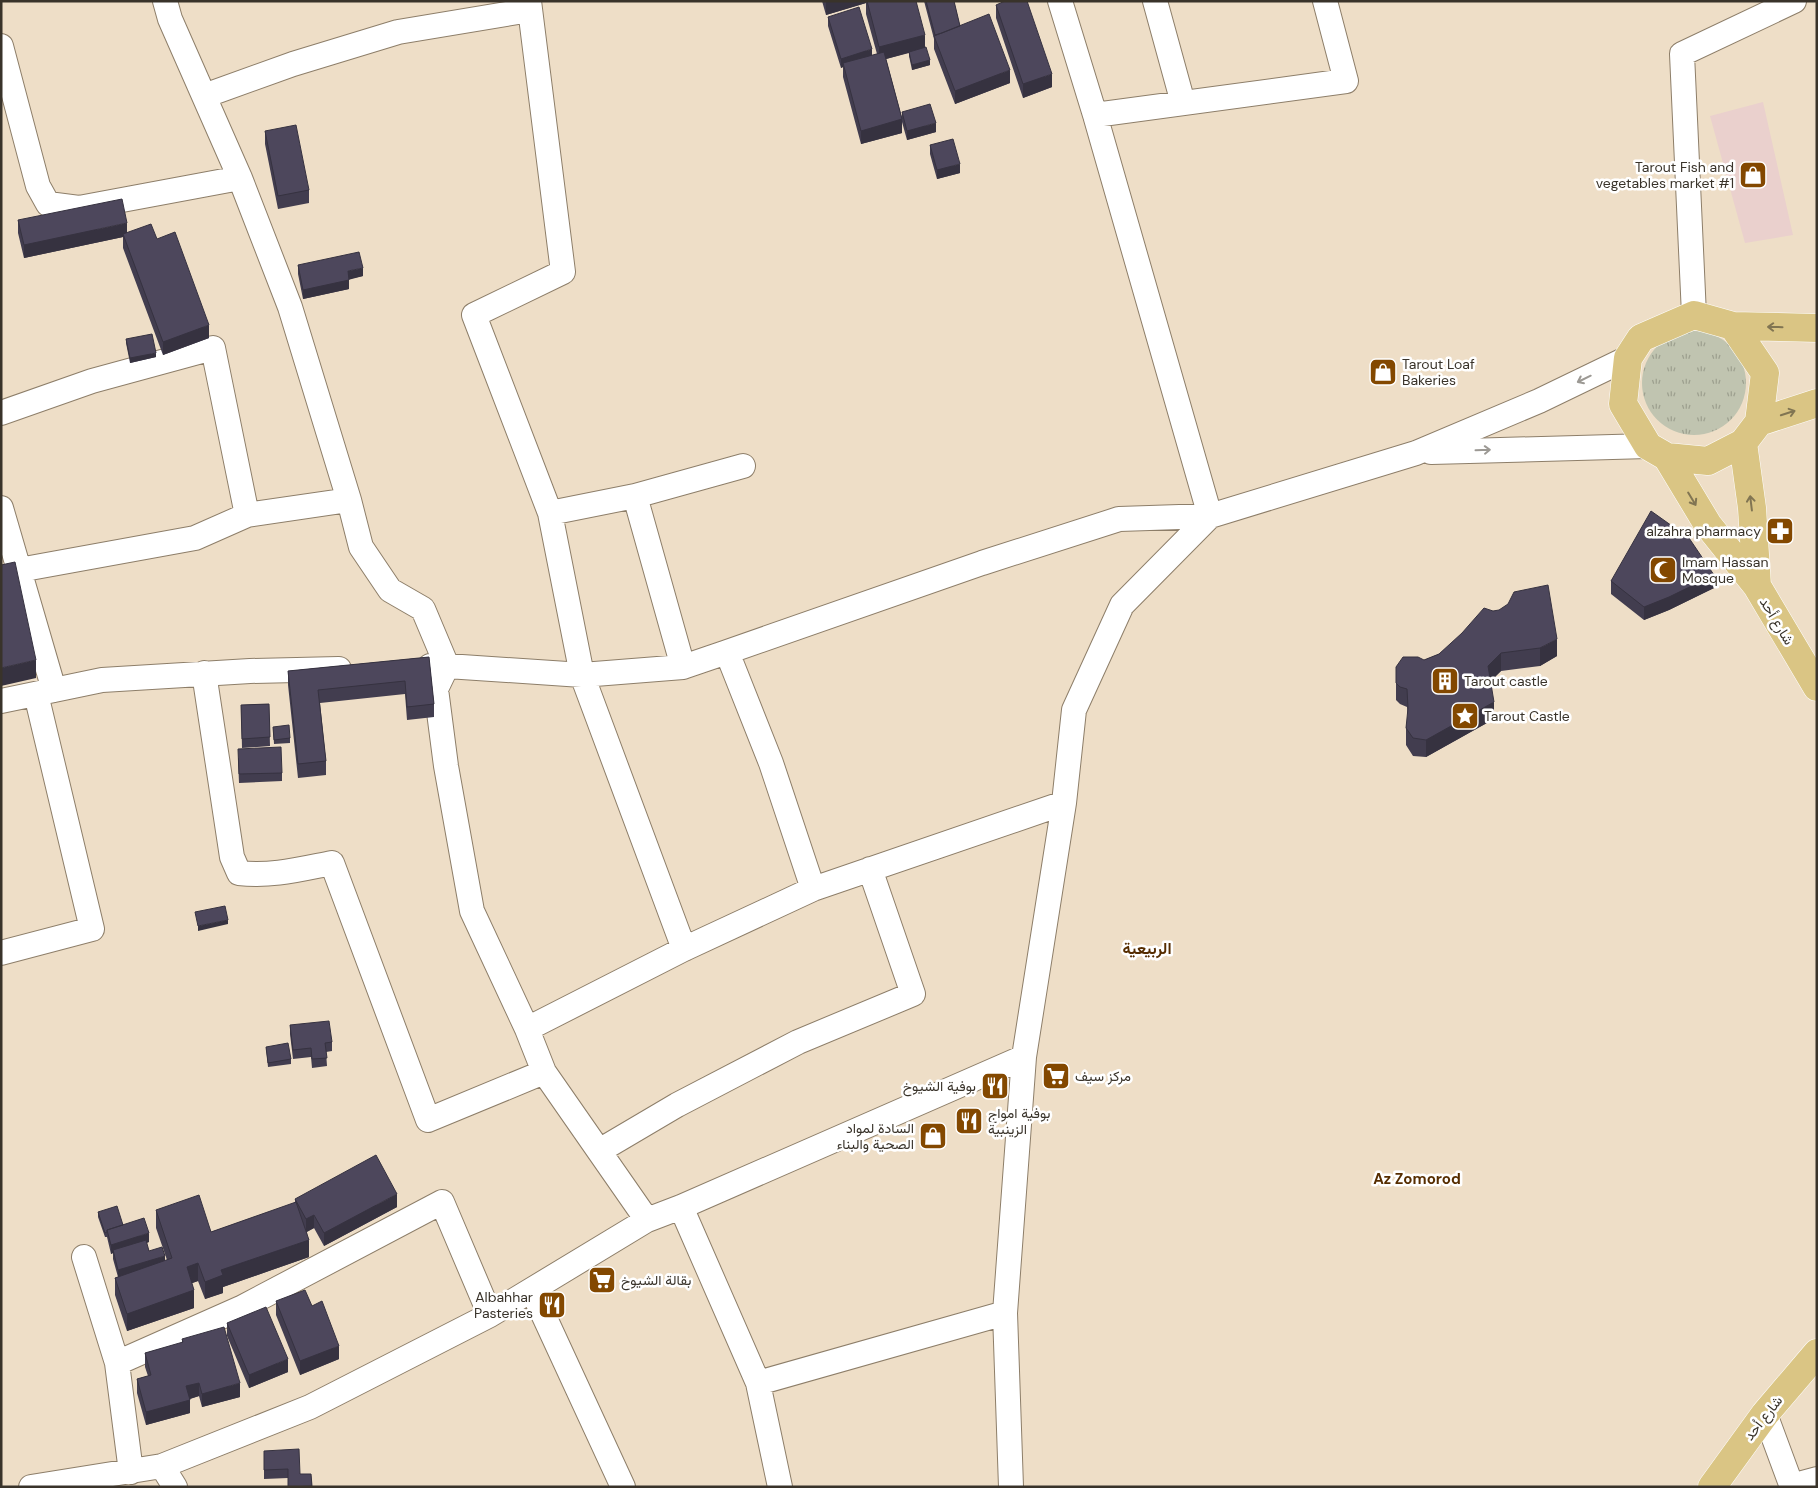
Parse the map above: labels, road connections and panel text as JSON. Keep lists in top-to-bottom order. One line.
{"streets":{"main road":["شارع أحد"]},"districts":["الربيعية","Az Zomorod"],"places":{"shop":["Tarout Fish and vegetables market #1","Tarout Loaf Bakeries","السادة لمواد الصحية والبناء"],"pharmacy":["alzahra pharmacy"],"mosque":["Imam Hassan Mosque"],"building":["Tarout castle"],"place":["Tarout Castle"],"supermarket":["مركز سيف","بقالة الشيوخ"],"restaurant":["بوفية الشيوخ","بوفية امواج الزينبية","Albahhar Pasteries"]}}
